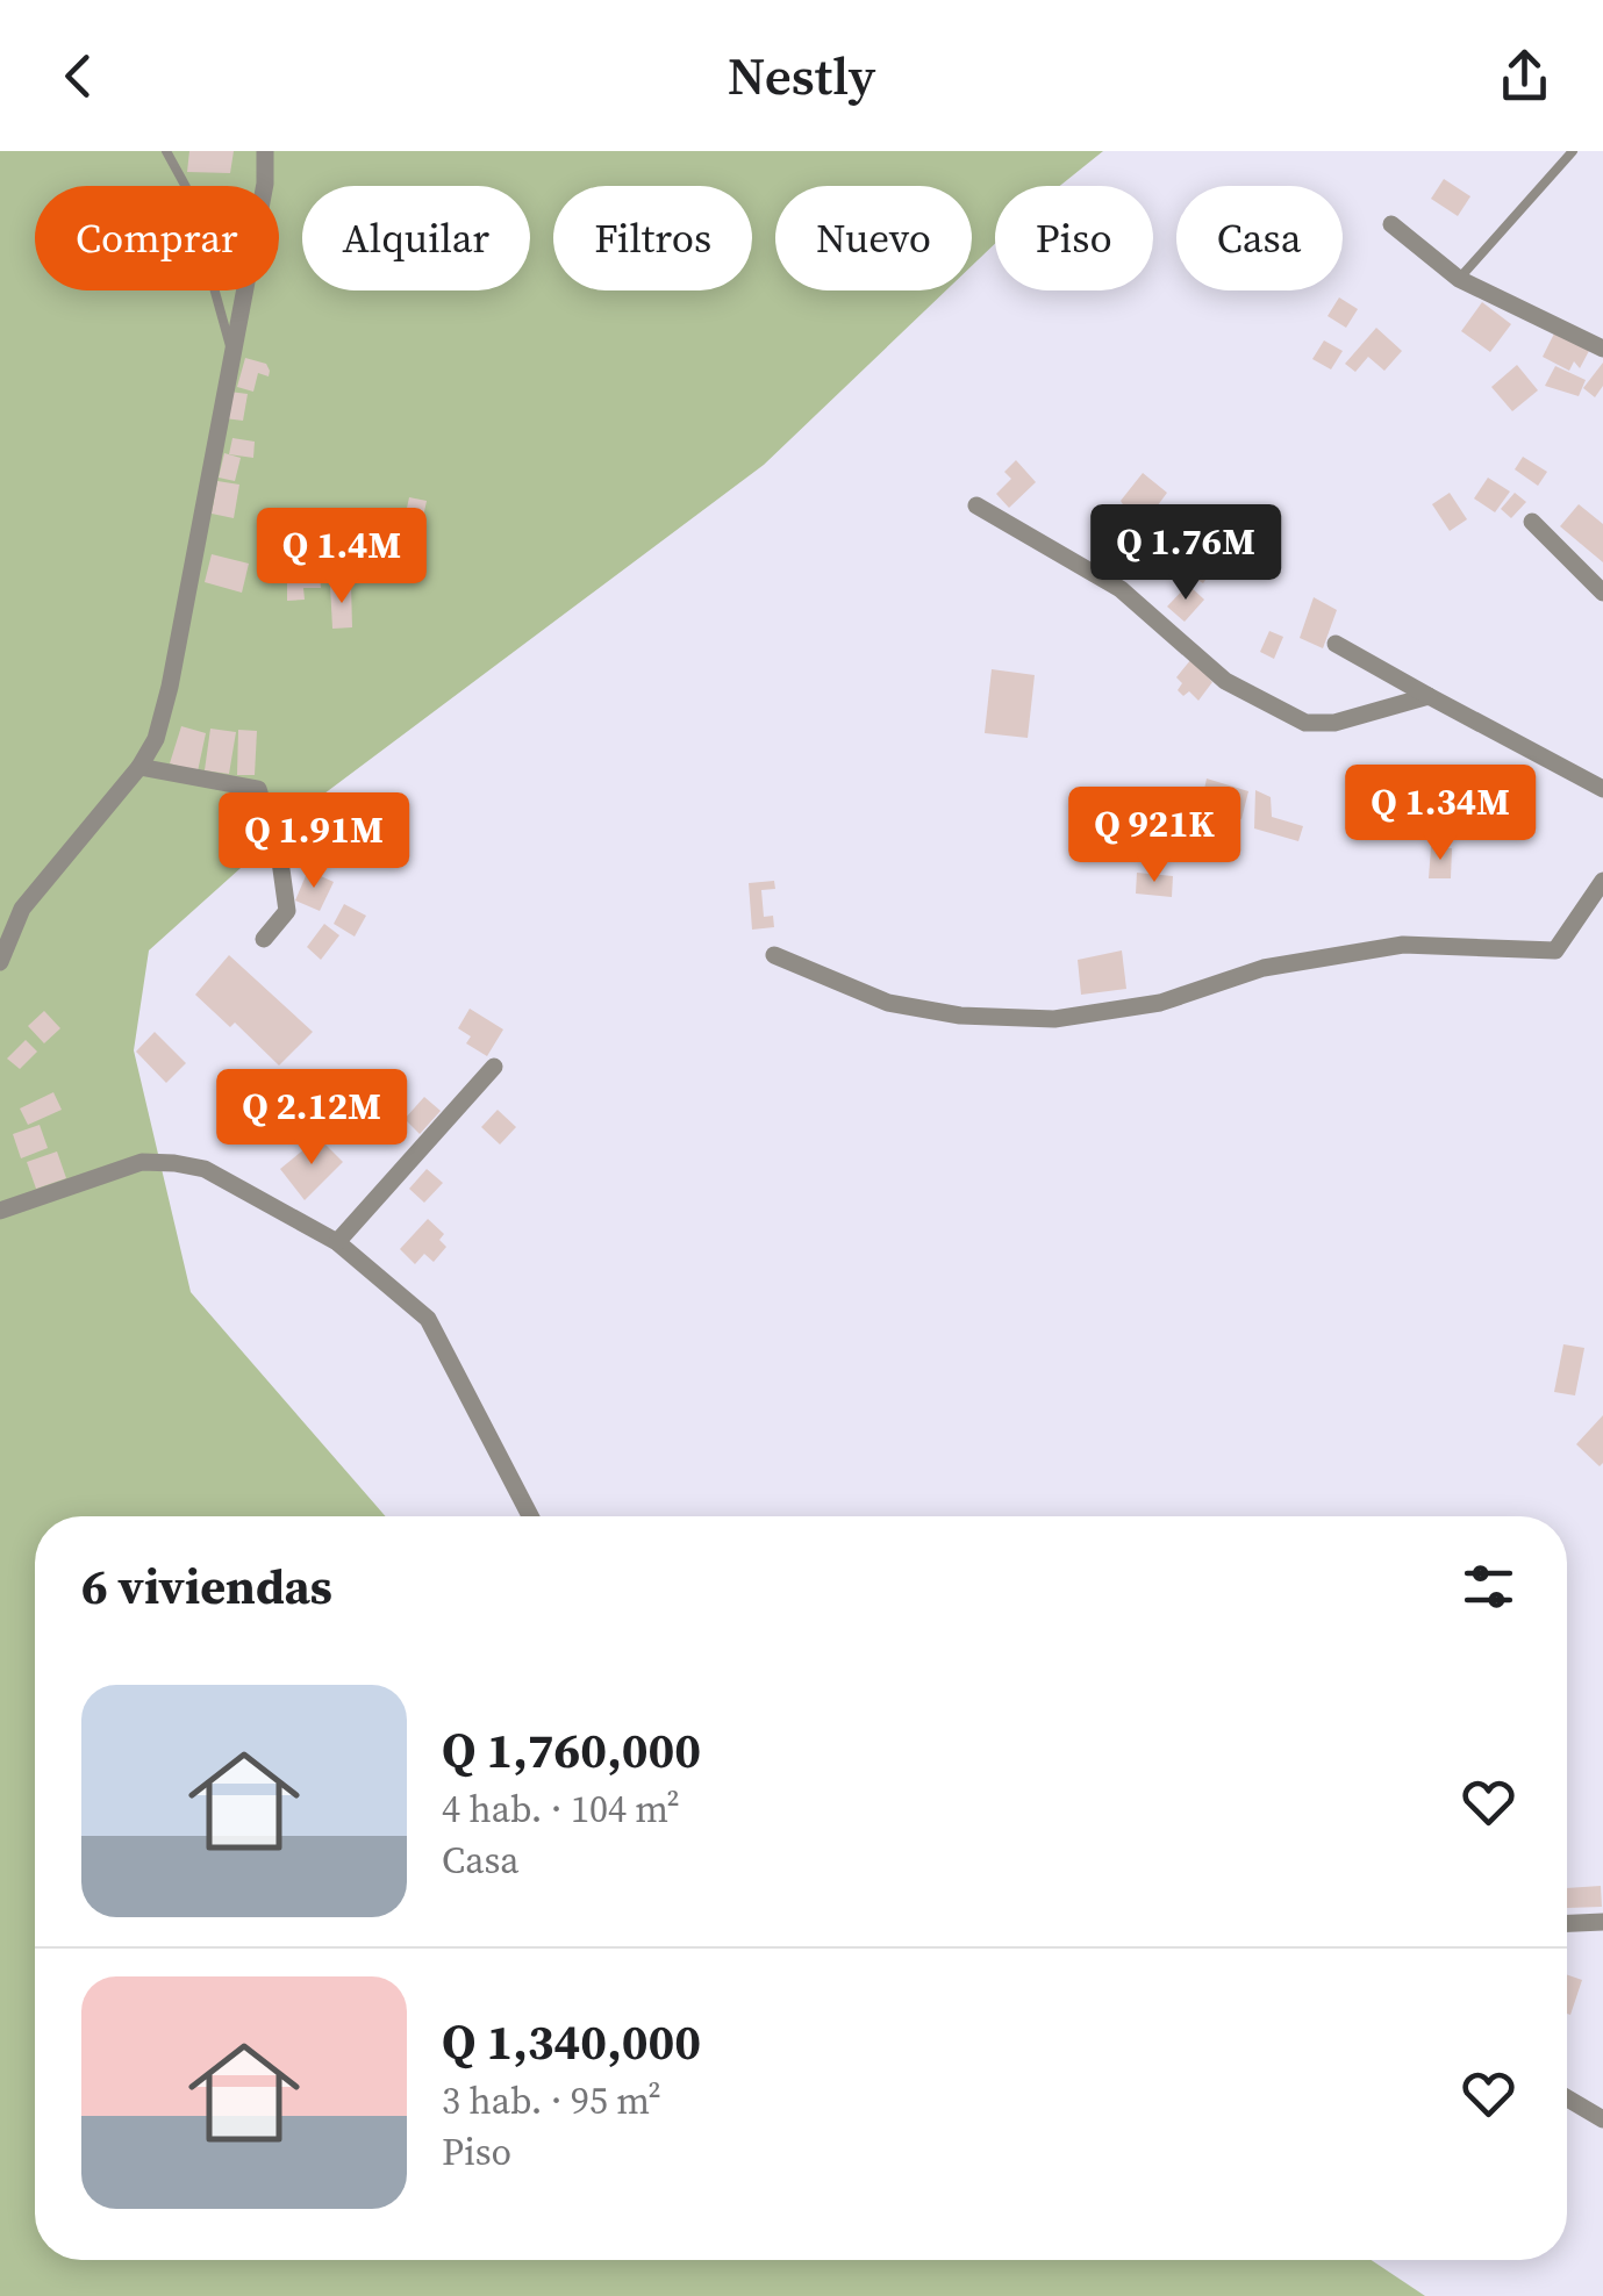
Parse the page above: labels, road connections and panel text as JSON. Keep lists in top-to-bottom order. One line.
{"page":{"header":"Nestly","chip":["Comprar","Alquilar","Filtros","Nuevo","Piso","Casa"],"price":["Q 1.76M","Q 1.4M","Q 1.34M","Q 921K","Q 1.91M","Q 2.12M"],"heading":"6 viviendas","list":[{"name":"Q 1,760,000","note":"4 hab. · 104 m² · Casa"},{"name":"Q 1,340,000","note":"3 hab. · 95 m² · Piso"}]}}
